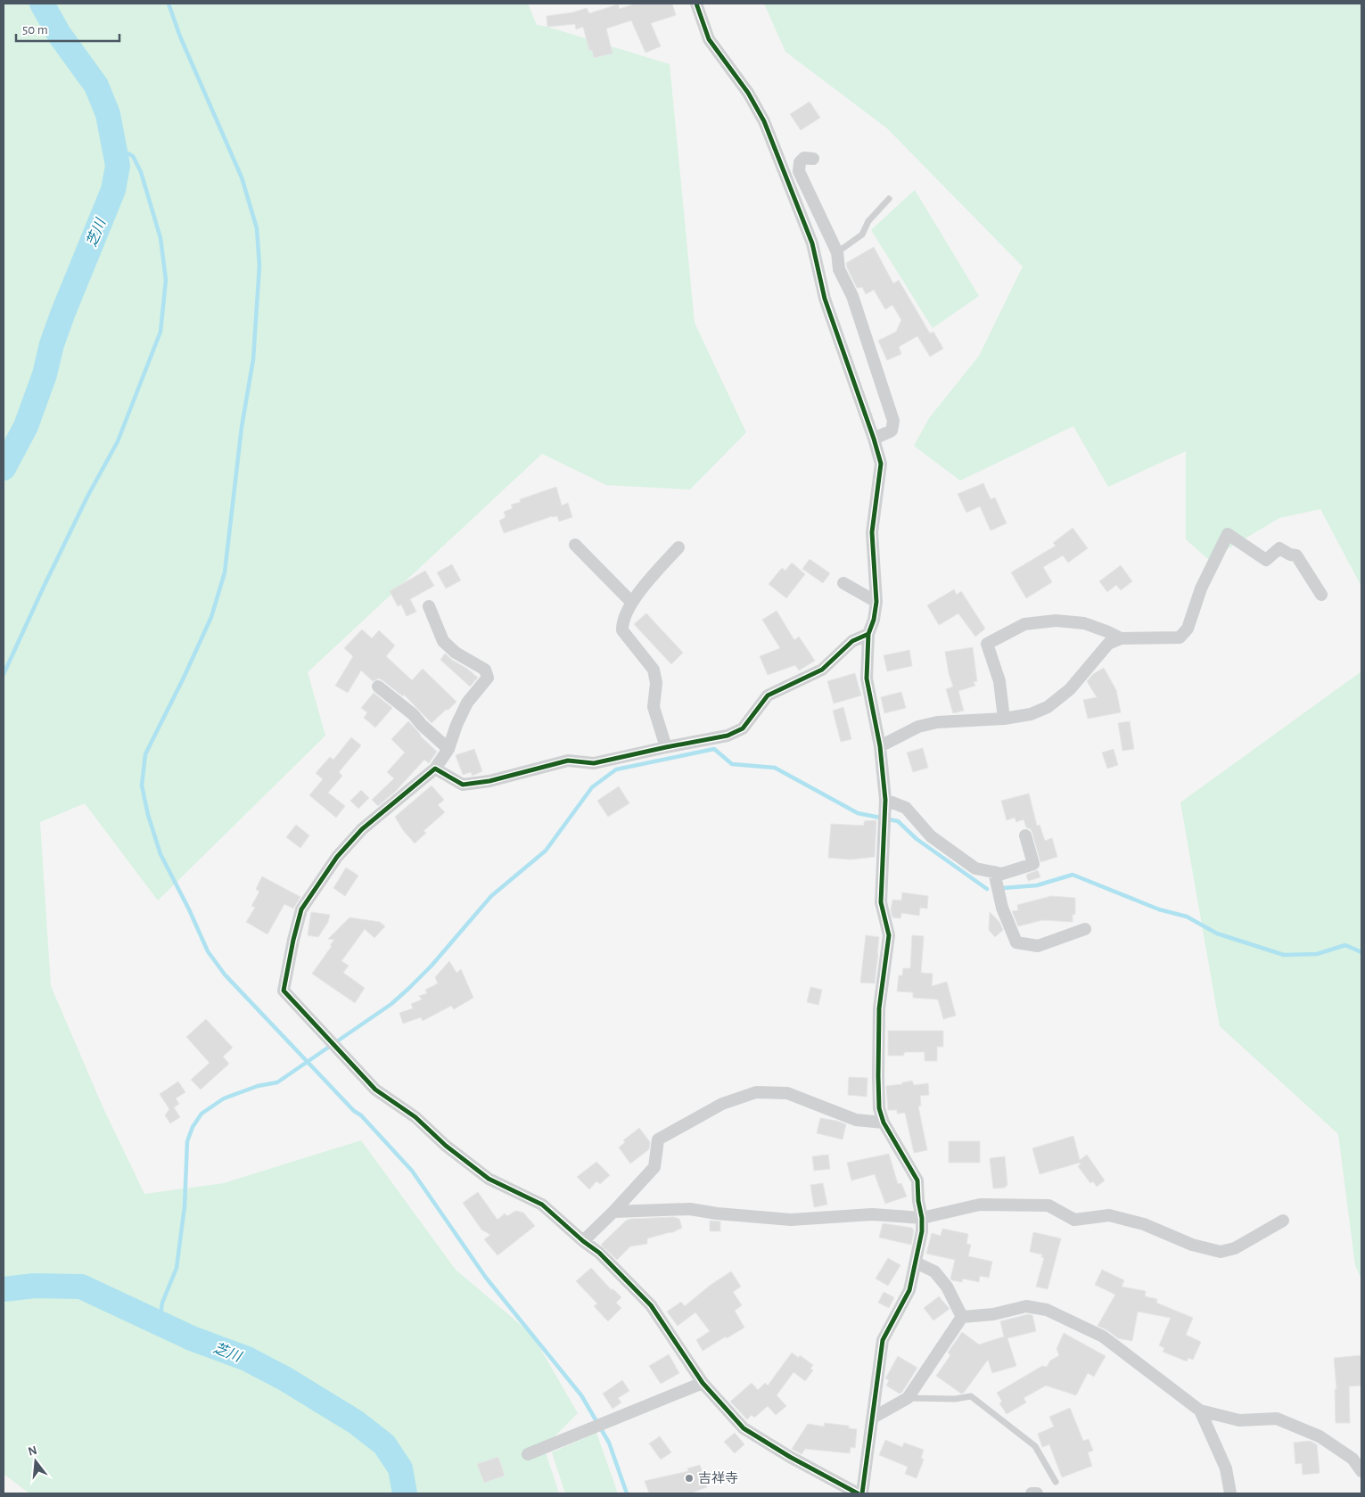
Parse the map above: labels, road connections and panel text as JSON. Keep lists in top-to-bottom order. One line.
{"water":["芝川"],"places":["吉祥寺"],"scale_bar":"50 m","north":"top"}
